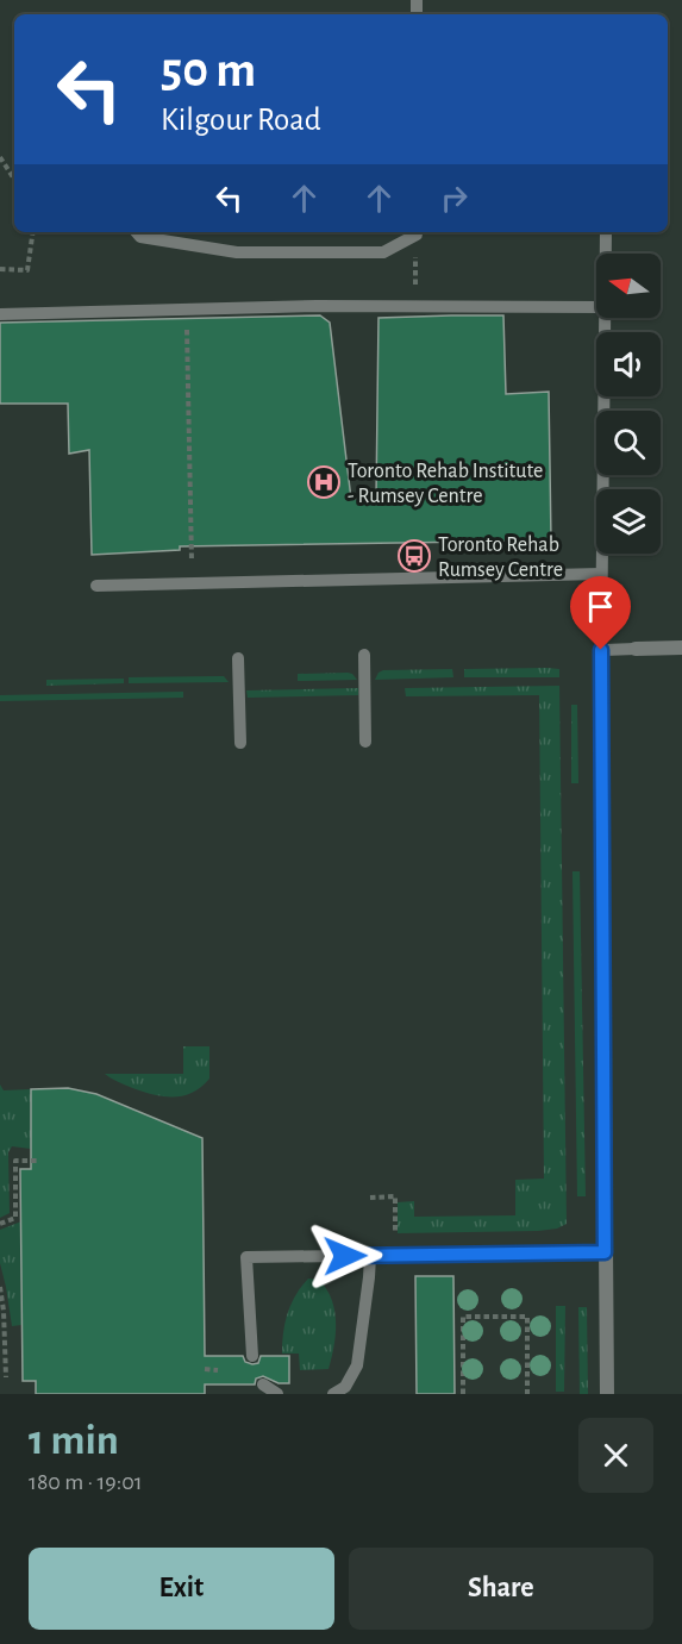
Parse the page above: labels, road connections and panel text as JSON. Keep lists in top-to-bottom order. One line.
{"places":{"hospital":["Toronto Rehab Institute - Rumsey Centre"],"bus stop":["Toronto Rehab Rumsey Centre"]},"north":"left","page":{"turn":["50 m","Kilgour Road"],"heading":["1 min","180 m · 19:01"],"buttons":["Exit","Share"]}}
